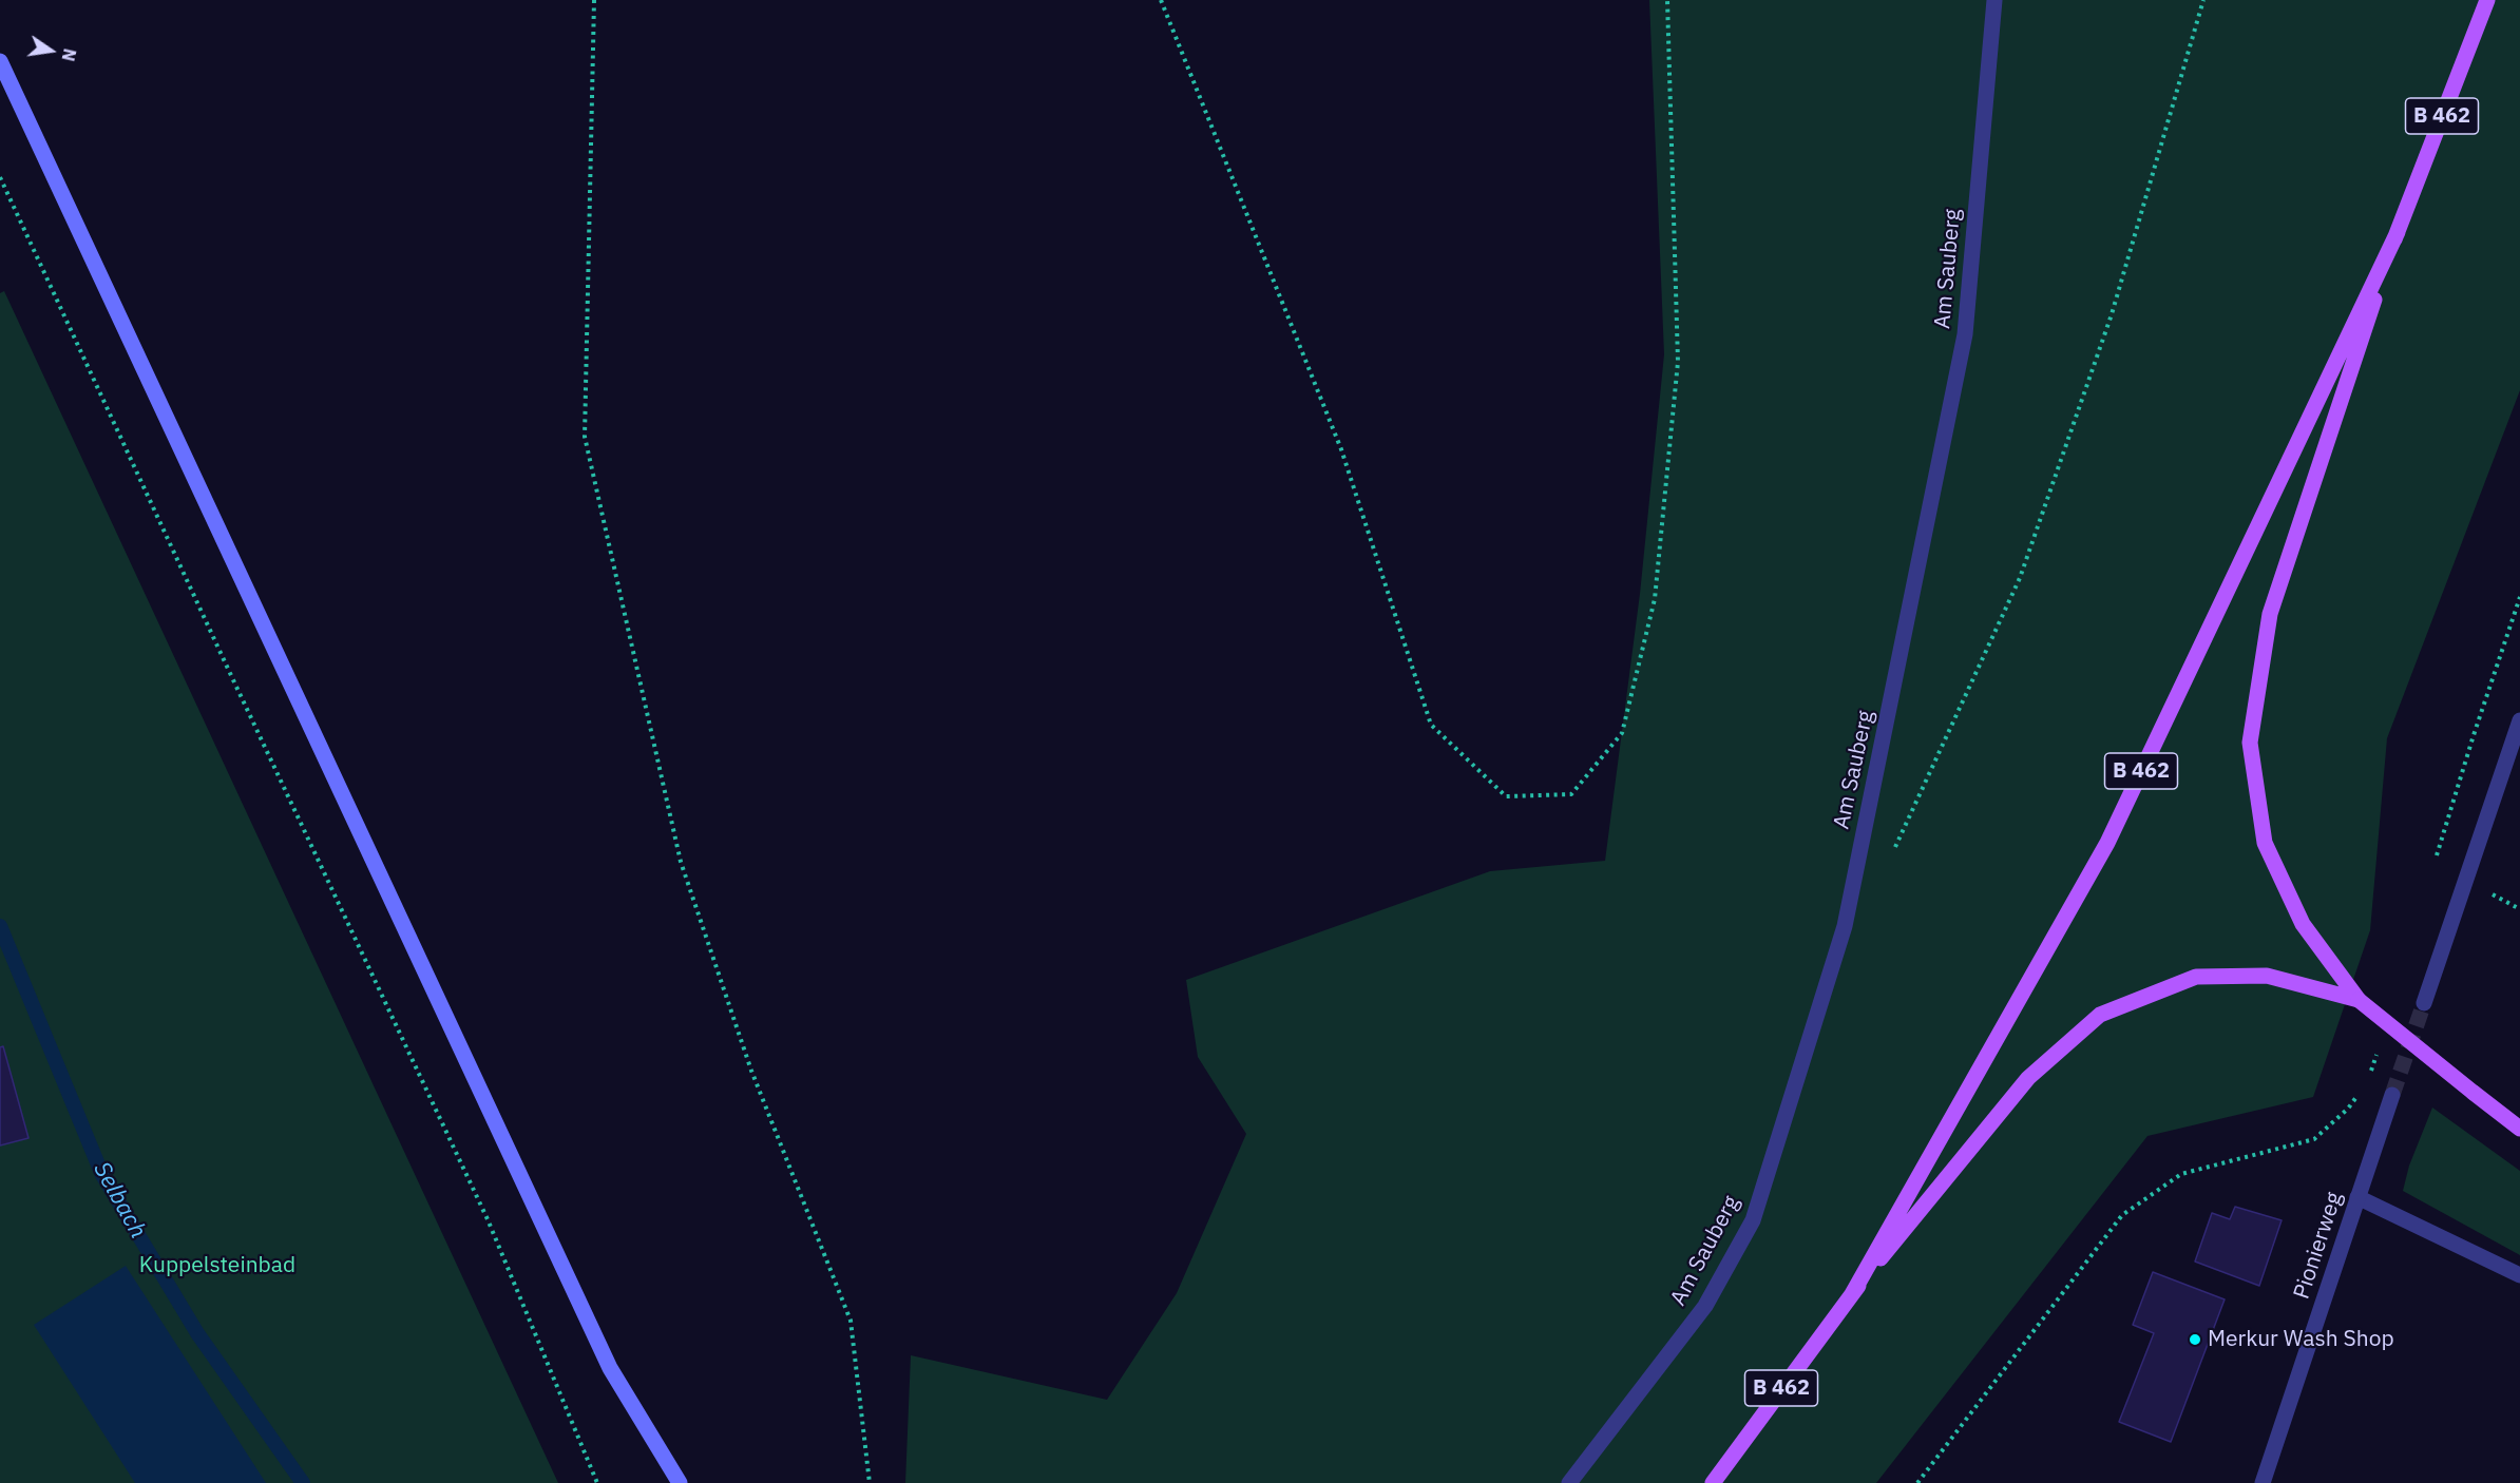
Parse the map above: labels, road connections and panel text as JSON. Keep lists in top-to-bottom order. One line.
{"streets":{"main road":["B 462"],"street":["Am Sauberg","Pionierweg"]},"water":["Selbach"],"parks":["Kuppelsteinbad"],"places":["Merkur Wash Shop"],"north":"right"}
